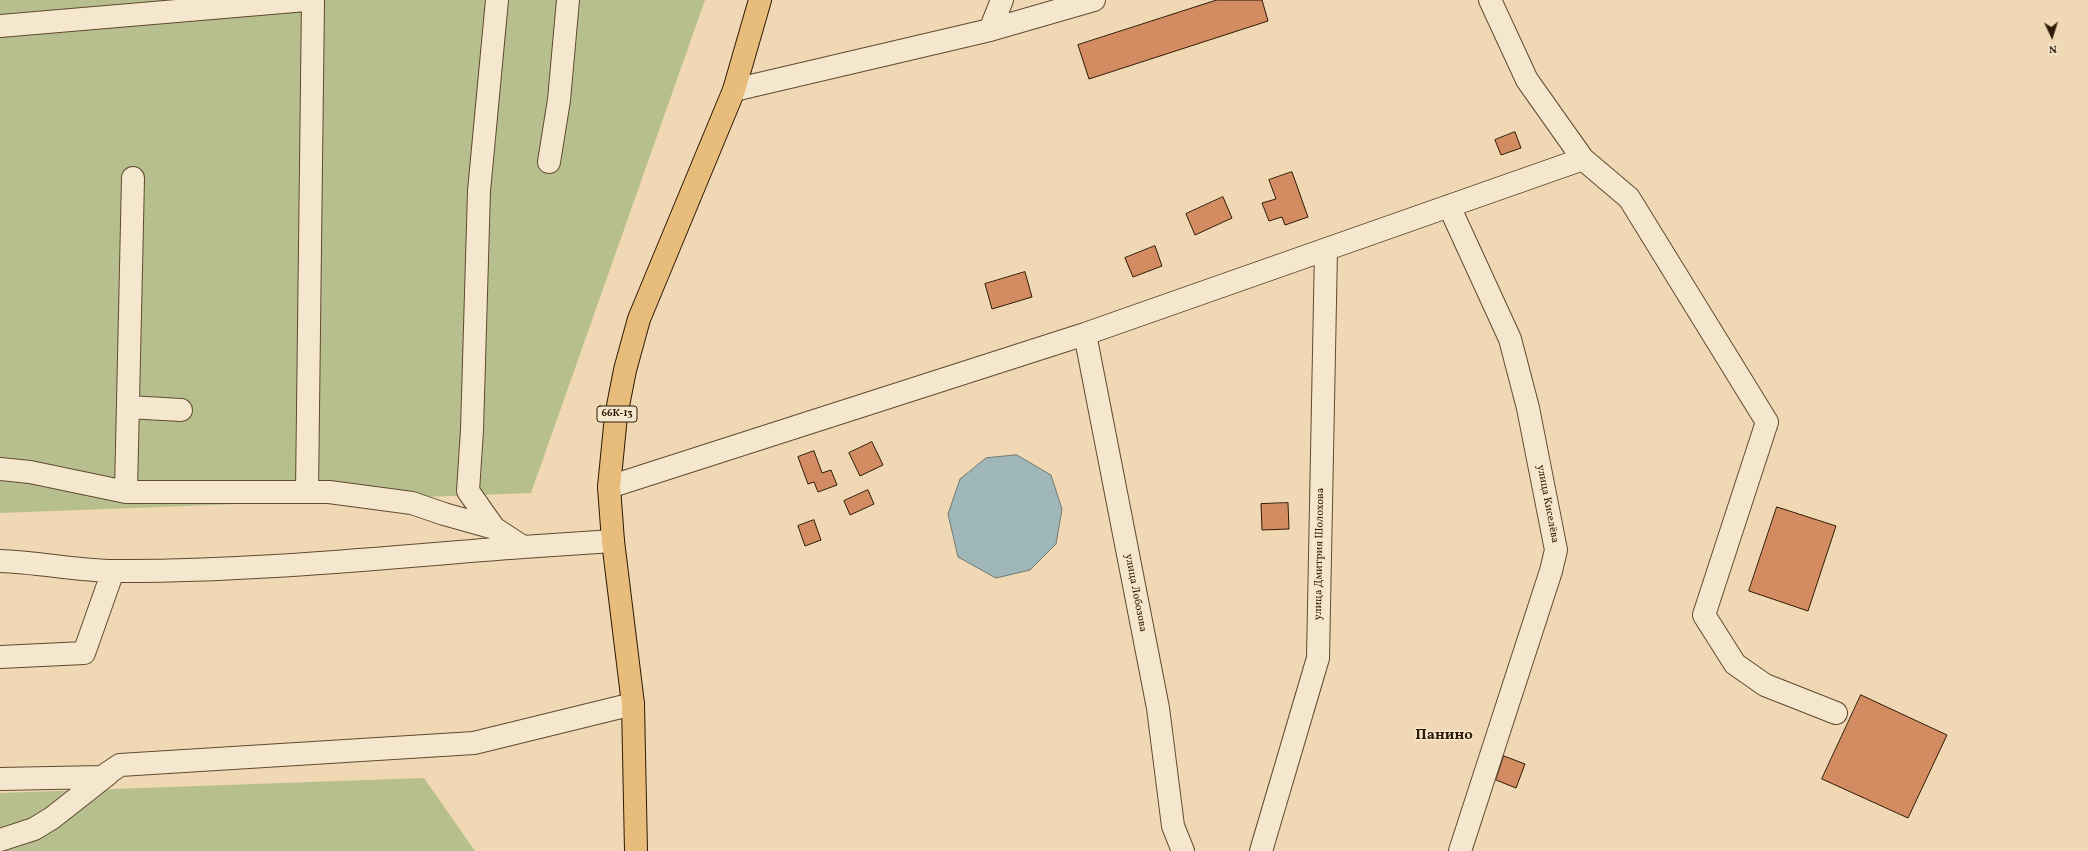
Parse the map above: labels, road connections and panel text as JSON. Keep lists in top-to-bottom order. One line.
{"streets":{"main road":["66К-13"],"street":["улица Киселёва","улица Дмитрия Шолохова","улица Лобозова"]},"districts":["Панино"],"north":"bottom"}
